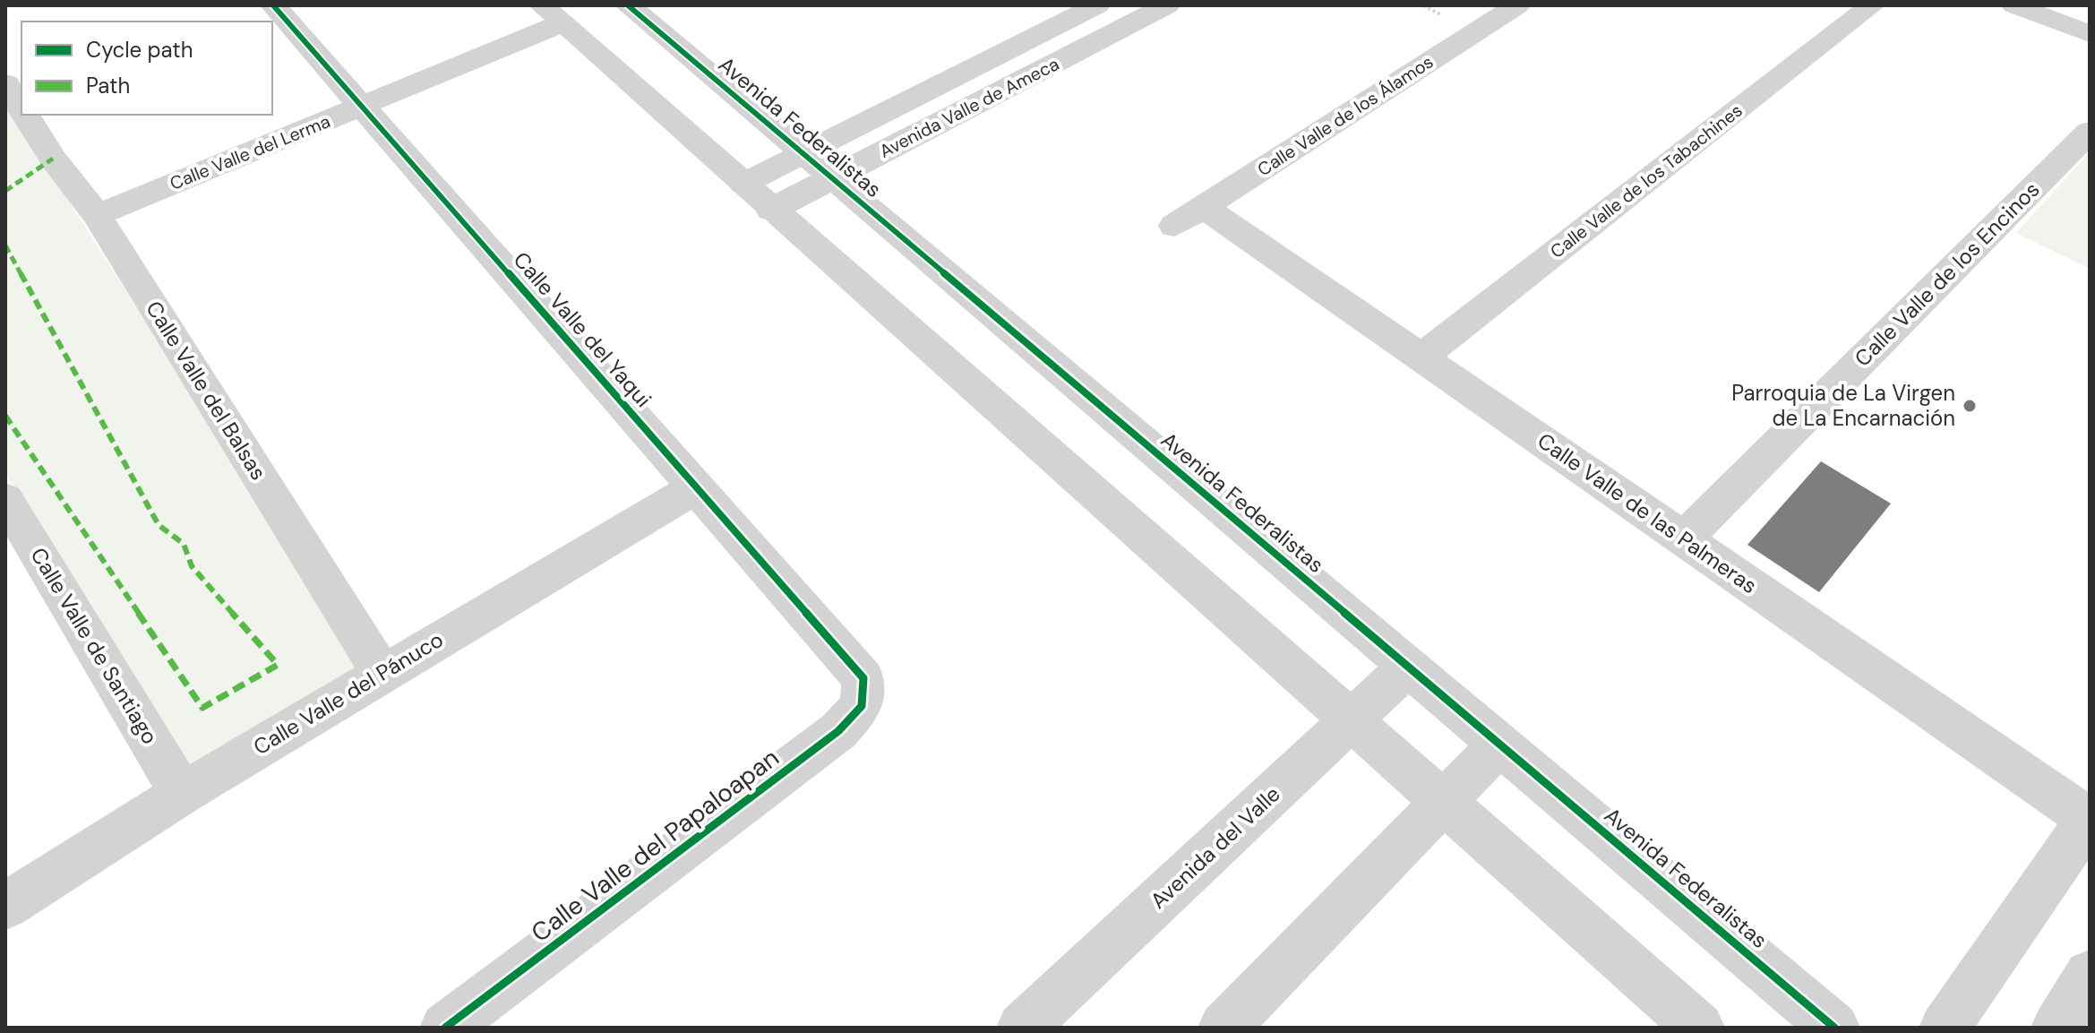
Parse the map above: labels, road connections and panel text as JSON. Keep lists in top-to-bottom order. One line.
{"streets":{"street":["Avenida Valle de Ameca","Calle Valle de los Álamos","Avenida Federalistas","Calle Valle del Lerma","Calle Valle de los Tabachines","Calle Valle de los Encinos","Calle Valle del Yaqui","Calle Valle del Balsas","Calle Valle de las Palmeras","Calle Valle de Santiago","Calle Valle del Pánuco","Calle Valle del Papaloapan","Avenida del Valle"]},"crossings":[["Avenida Valle de Ameca","Avenida Federalistas"],["Calle Valle de los Álamos","Calle Valle de las Palmeras"],["Avenida Federalistas","Avenida del Valle"],["Calle Valle del Lerma","Calle Valle del Yaqui"],["Calle Valle del Lerma","Calle Valle del Balsas"],["Calle Valle de los Tabachines","Calle Valle de las Palmeras"],["Calle Valle de los Encinos","Calle Valle de las Palmeras"],["Calle Valle del Yaqui","Calle Valle del Pánuco"],["Calle Valle del Yaqui","Calle Valle del Papaloapan"],["Calle Valle del Balsas","Calle Valle del Pánuco"],["Calle Valle de Santiago","Calle Valle del Pánuco"]],"places":["Parroquia de La Virgen de La Encarnación"],"legend":["Cycle path","Path"]}
